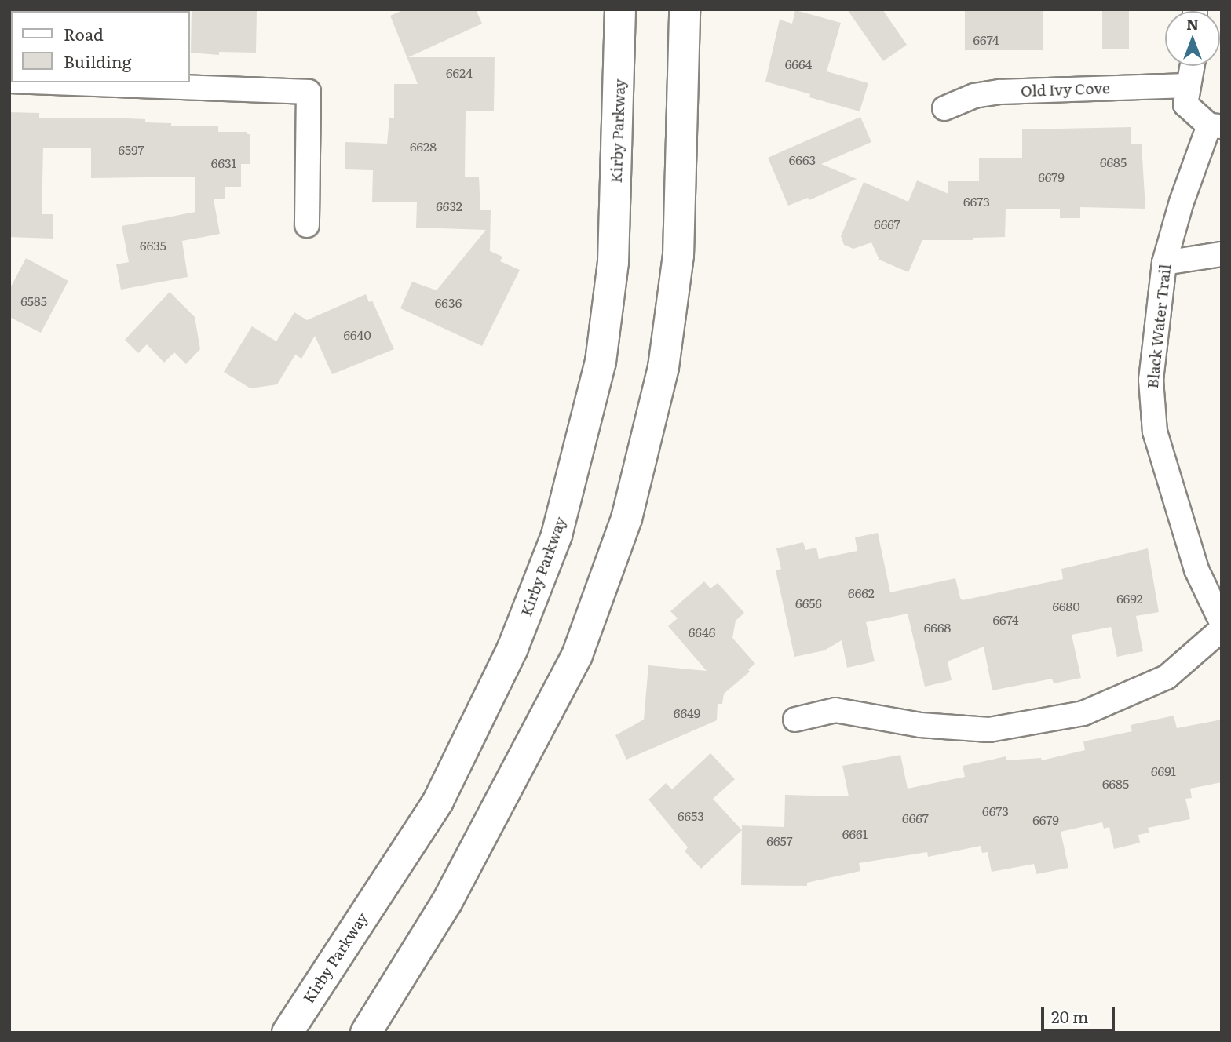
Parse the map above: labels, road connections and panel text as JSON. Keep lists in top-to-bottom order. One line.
{"streets":{"main road":["Kirby Parkway"],"street":["Old Ivy Cove","Black Water Trail"]},"crossings":[["Old Ivy Cove","Black Water Trail"]],"house_numbers":["6674","6664","6624","6628","6597","6663","6685","6631","6679","6673","6632","6667","6635","6585","6636","6640","6662","6692","6656","6680","6674","6668","6646","6649","6691","6685","6673","6653","6667","6679","6661","6657"],"legend":["Road","Building"],"scale_bar":"20 m","north":"top"}
